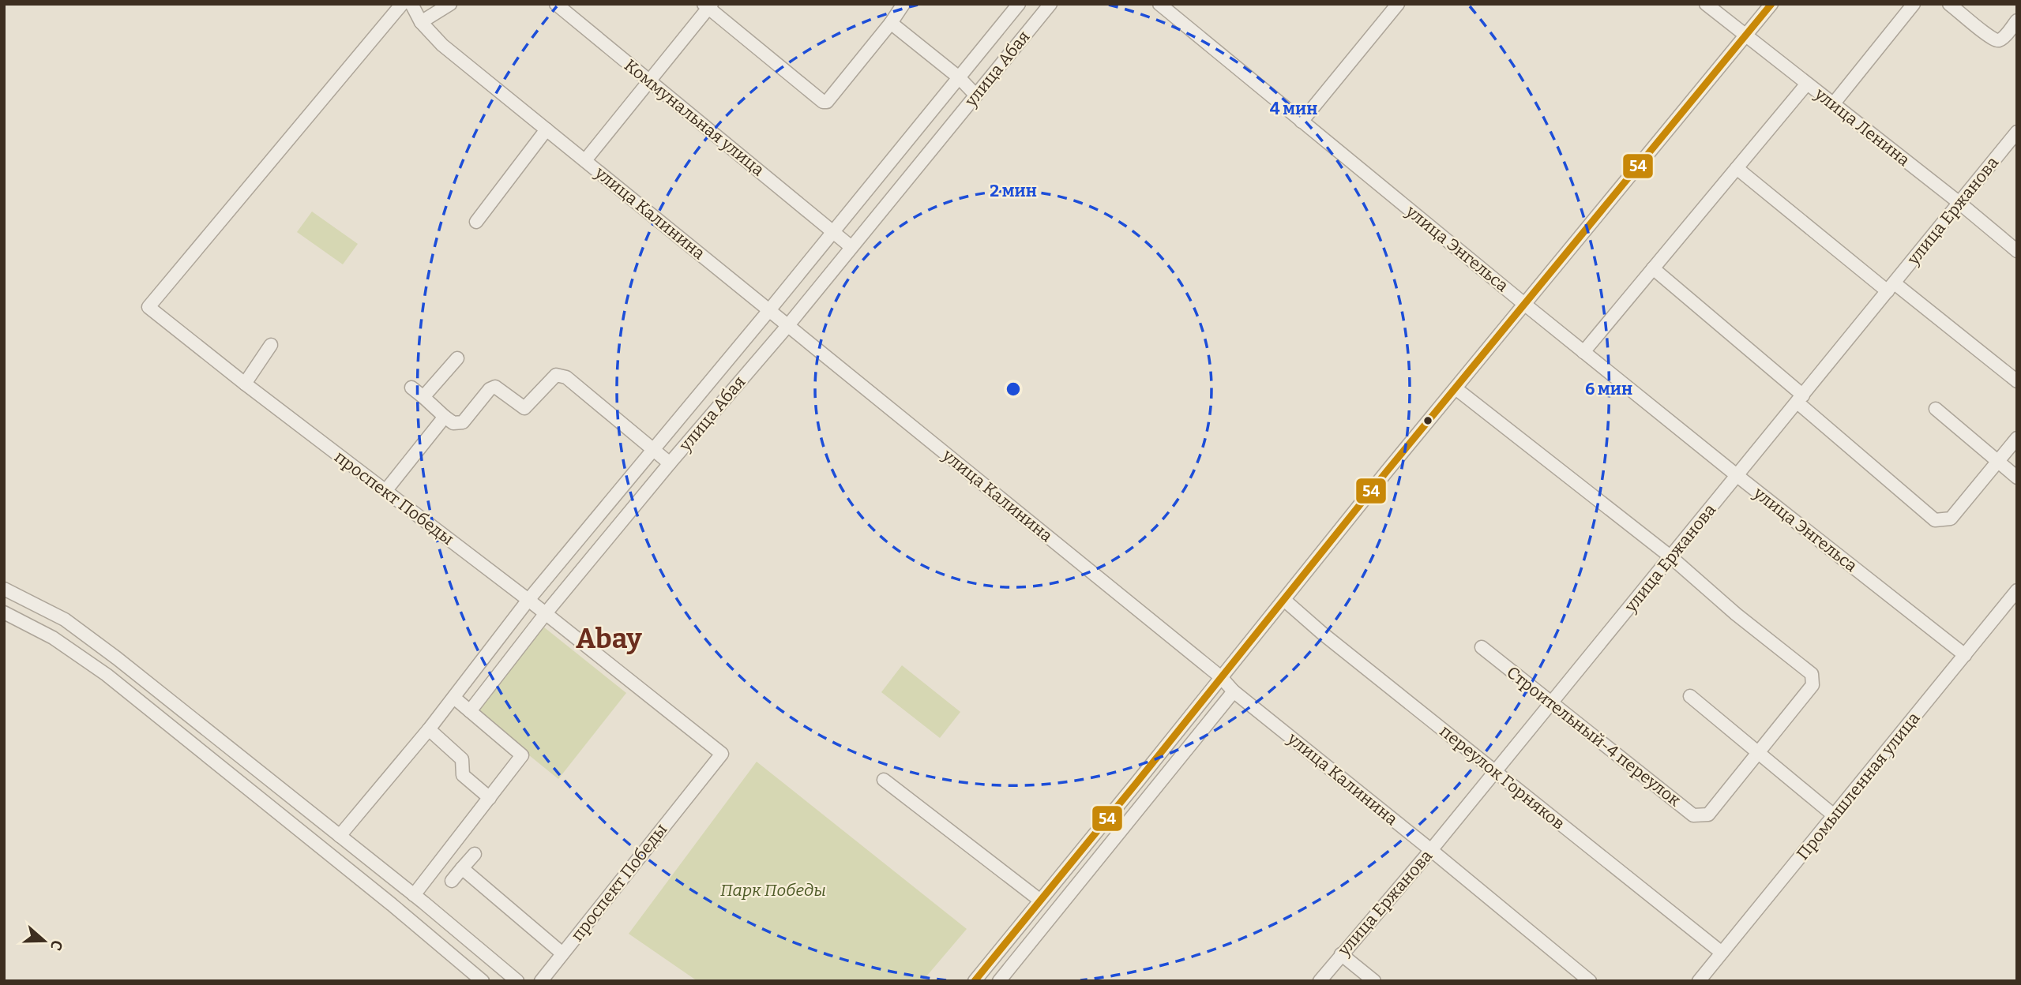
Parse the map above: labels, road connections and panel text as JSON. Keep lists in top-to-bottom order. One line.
{"streets":{"street":["улица Абая","Коммунальная улица","улица Ленина","улица Ержанова","улица Калинина","улица Энгельса","проспект Победы","Строительный-4 переулок","переулок Горняков","Промышленная улица"]},"crossings":[["улица Абая","Коммунальная улица"],["улица Абая","улица Калинина"],["улица Ленина","улица Ержанова"],["улица Ержанова","улица Калинина"],["улица Ержанова","улица Энгельса"],["улица Ержанова","Строительный-4 переулок"],["улица Ержанова","переулок Горняков"],["улица Энгельса","Промышленная улица"],["переулок Горняков","Промышленная улица"]],"districts":["Abay"],"parks":["Парк Победы"],"lines":["transit line 54"],"north":"right","rings":["4 мин","2 мин","6 мин"]}
